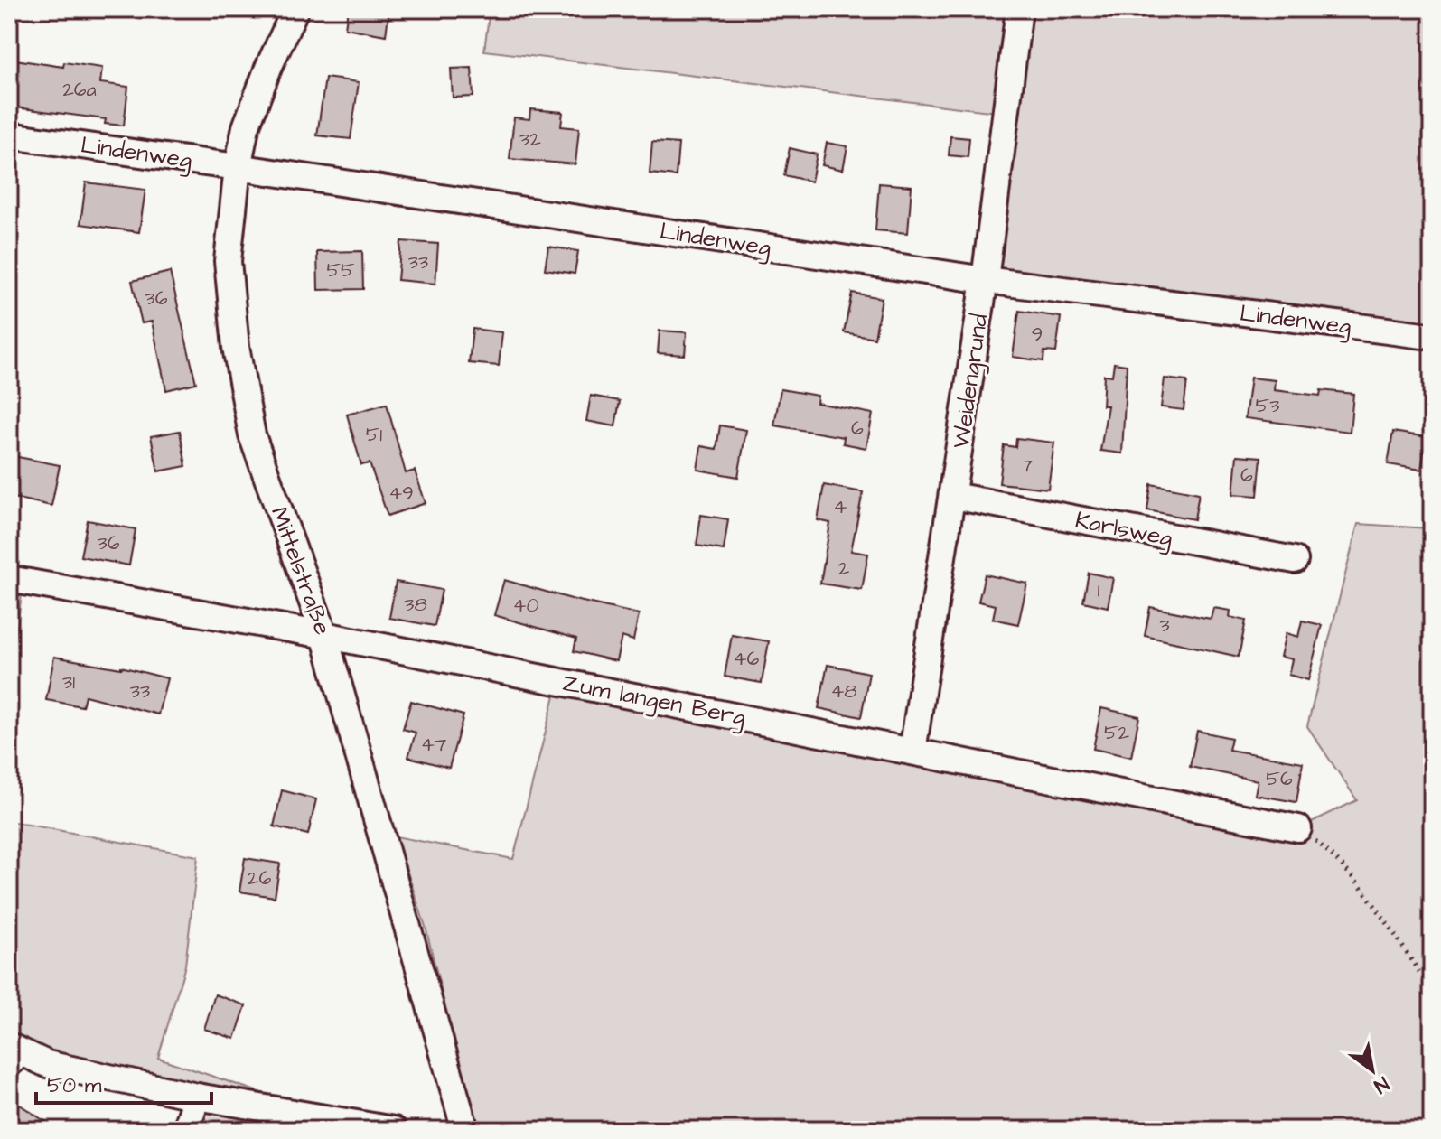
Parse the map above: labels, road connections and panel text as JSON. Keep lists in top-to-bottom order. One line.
{"streets":{"street":["Lindenweg","Weidengrund","Karlsweg","Mittelstraße","Zum langen Berg"]},"crossings":[["Lindenweg","Weidengrund"],["Lindenweg","Mittelstraße"],["Weidengrund","Karlsweg"],["Weidengrund","Zum langen Berg"],["Mittelstraße","Zum langen Berg"]],"house_numbers":["26a","32","33","55","36","9","53","6","51","7","6","49","4","36","2","1","38","40","3","46","31","33","48","52","47","56","26"],"scale_bar":"50 m","north":"bottom right"}
